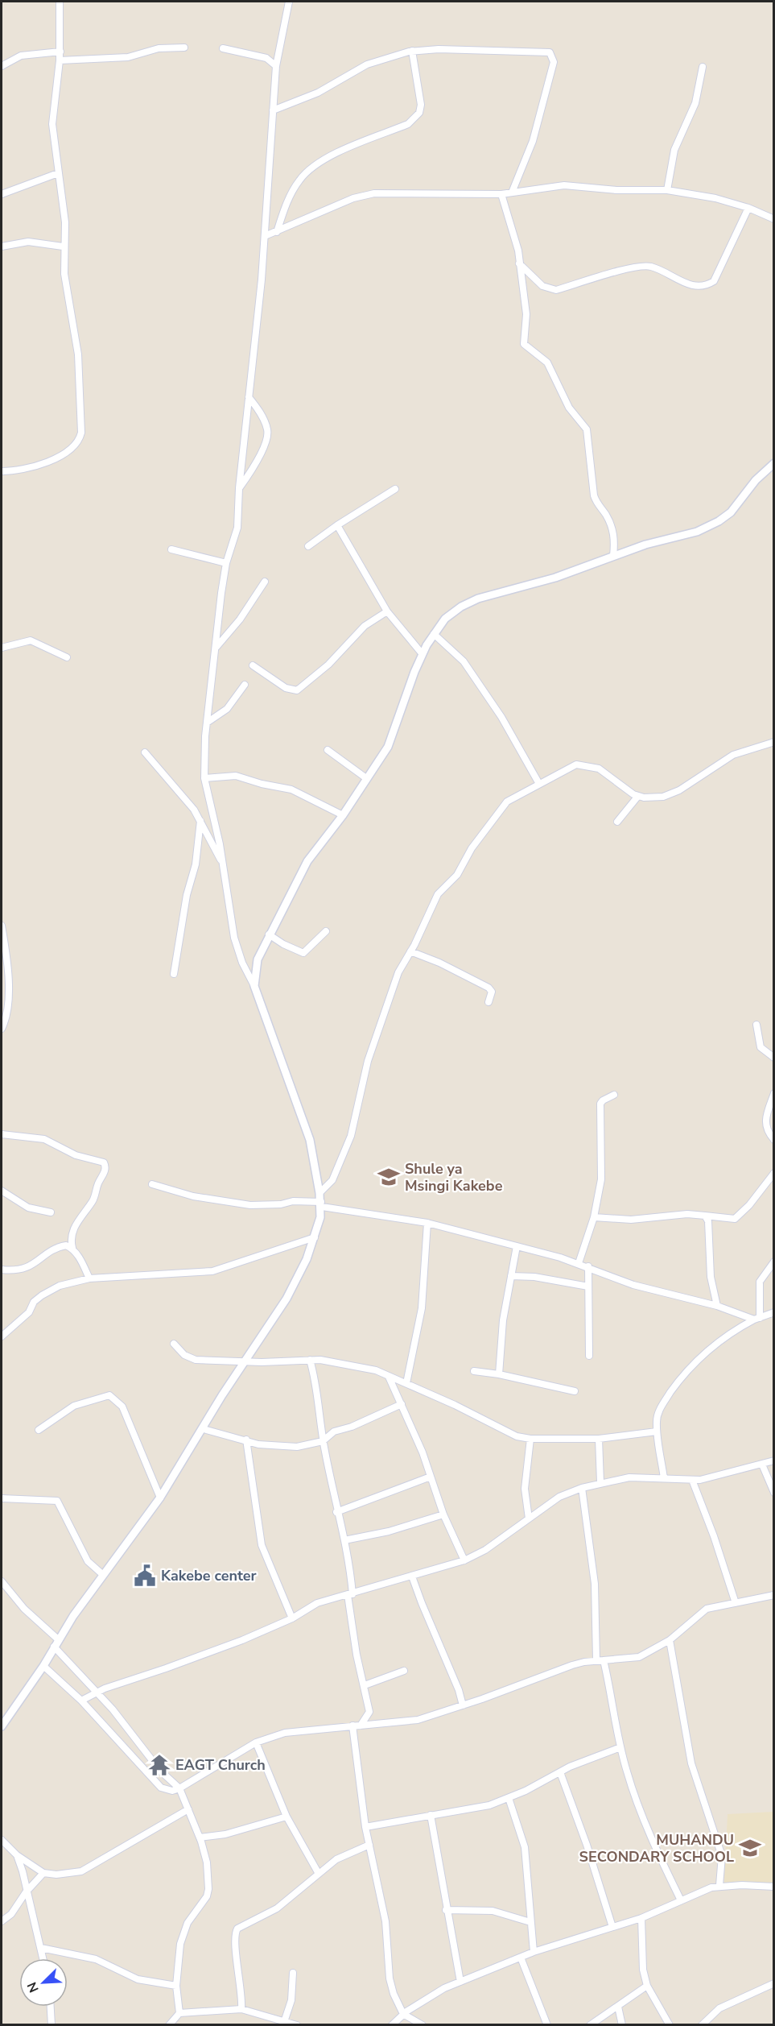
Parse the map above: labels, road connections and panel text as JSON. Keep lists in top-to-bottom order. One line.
{"places":{"school or university":["Shule ya Msingi Kakebe","MUHANDU SECONDARY SCHOOL"],"public building":["Kakebe center"],"temple":["EAGT Church"]},"north":"bottom left"}
